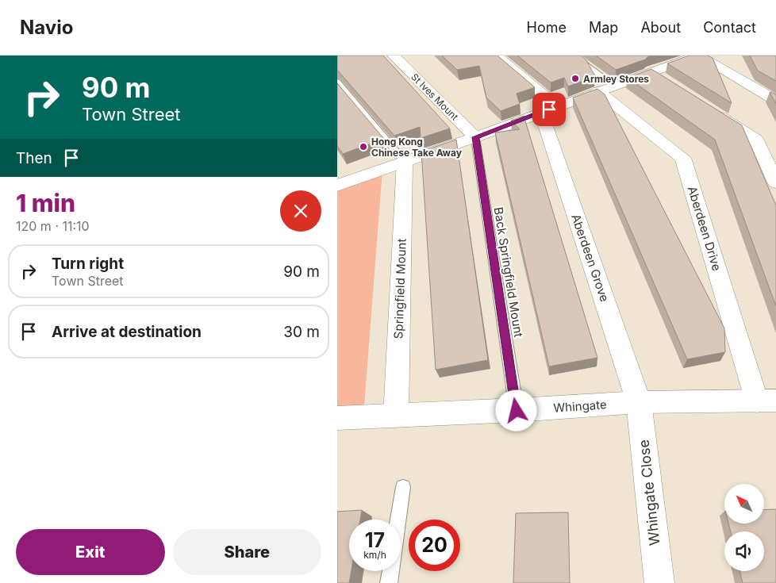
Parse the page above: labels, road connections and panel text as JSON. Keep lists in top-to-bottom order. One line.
{"streets":{"street":["St Ives Mount","Aberdeen Drive","Aberdeen Grove","Springfield Mount","Whingate","Whingate Close"],"lane":["Back Springfield Mount"]},"crossings":[["St Ives Mount","Back Springfield Mount"],["Aberdeen Drive","Whingate"],["Aberdeen Grove","Whingate"],["Aberdeen Grove","Whingate Close"],["Back Springfield Mount","Whingate"],["Springfield Mount","Whingate"],["Whingate","Whingate Close"]],"places":["Armley Stores","Hong Kong Chinese Take Away"],"north":"top left","page":{"header":"Navio","nav":["Home","Map","About","Contact"],"turn":["90 m","Town Street"],"then":"Then","heading":["1 min","120 m · 11:10"],"list":[{"name":"Turn right","note":"Town Street","value":"90 m"},{"name":"Arrive at destination","value":"30 m"}],"speed":"17 km/h","limit":"20","buttons":["Exit","Share"]}}
